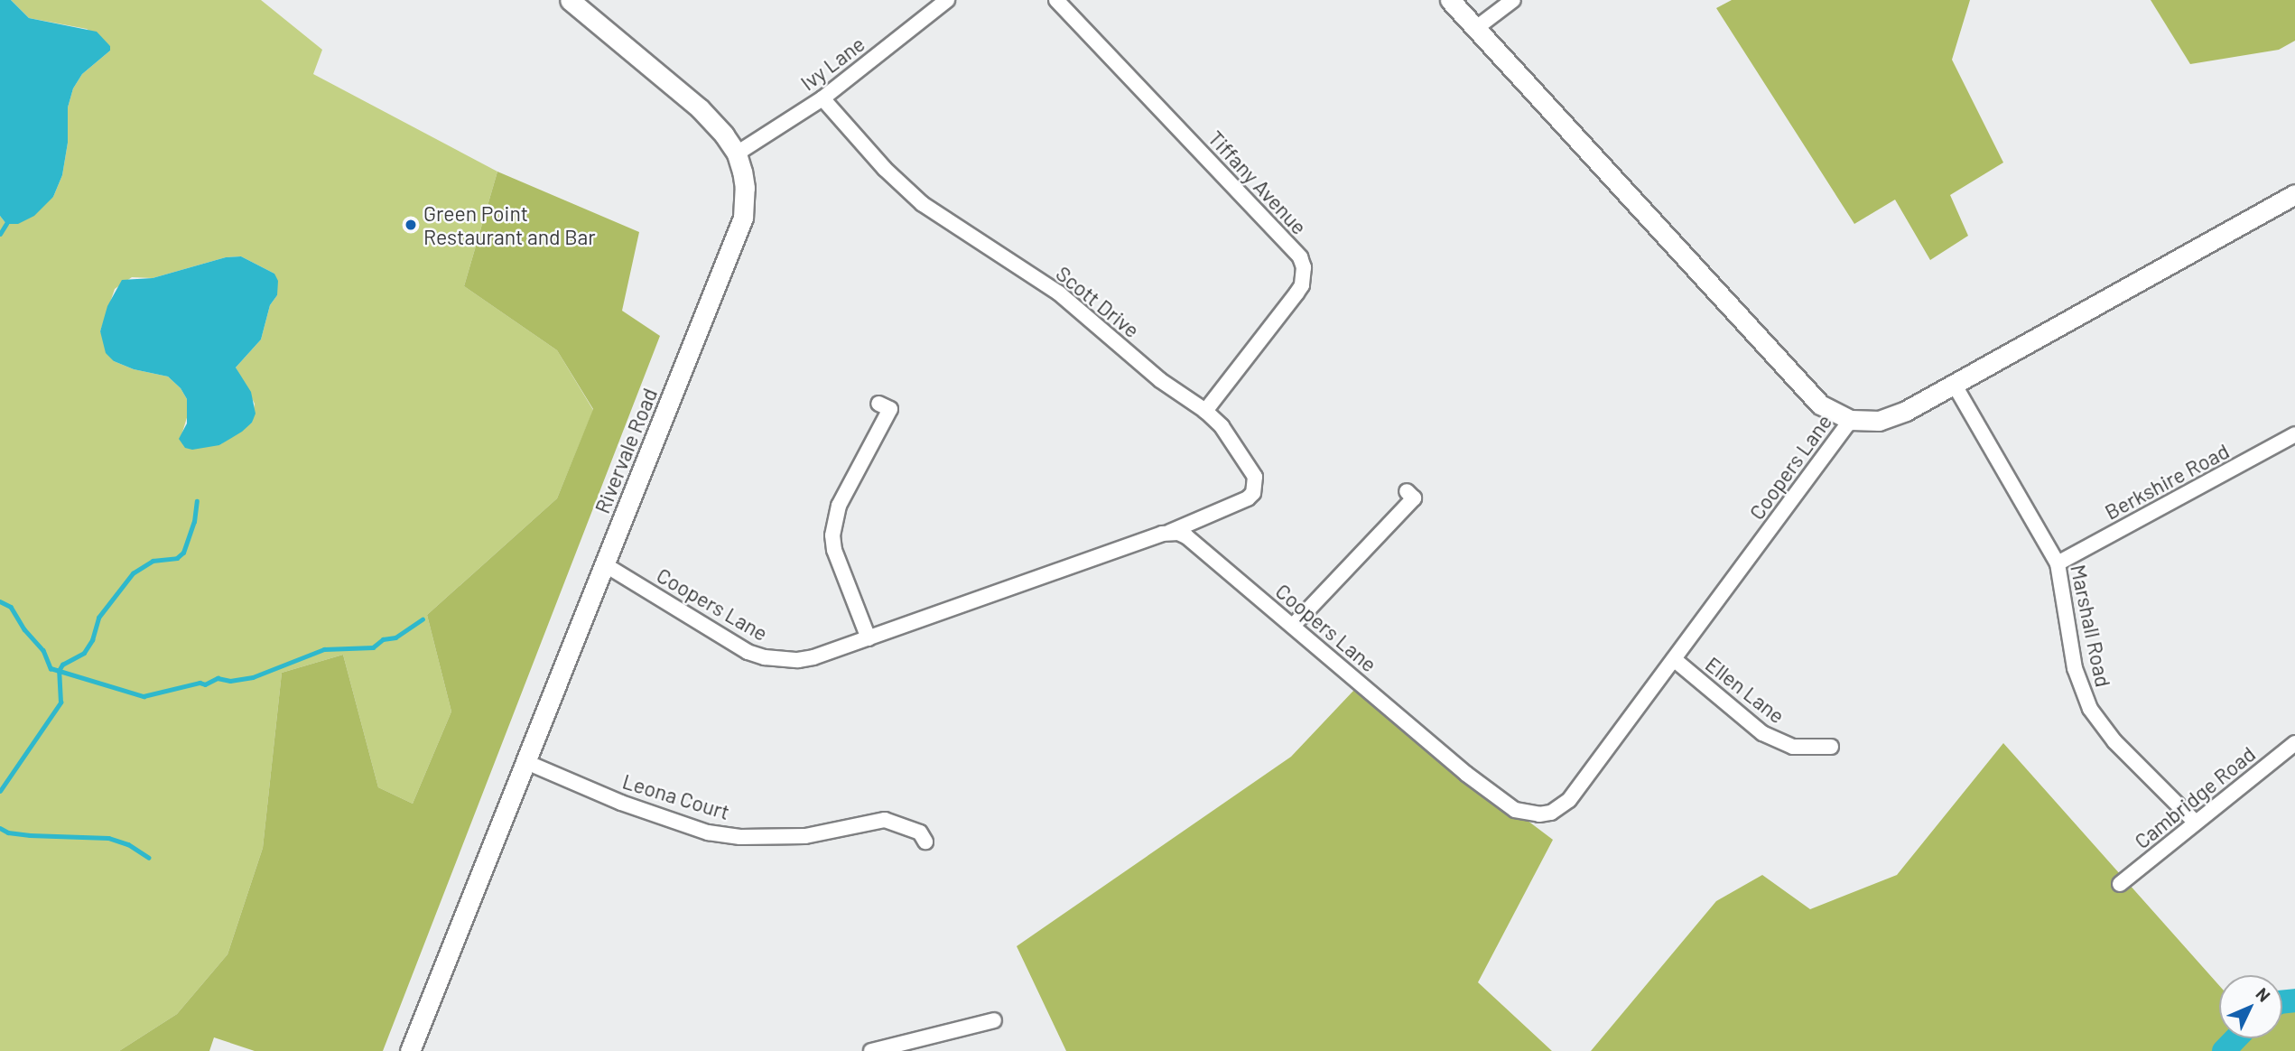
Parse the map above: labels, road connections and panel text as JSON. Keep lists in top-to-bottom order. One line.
{"streets":{"street":["Ivy Lane","Tiffany Avenue","Scott Drive","Rivervale Road","Coopers Lane","Berkshire Road","Marshall Road","Ellen Lane","Leona Court","Cambridge Road"]},"crossings":[["Ivy Lane","Scott Drive"],["Ivy Lane","Rivervale Road"],["Tiffany Avenue","Scott Drive"],["Scott Drive","Coopers Lane"],["Rivervale Road","Coopers Lane"],["Rivervale Road","Leona Court"],["Coopers Lane","Ellen Lane"],["Berkshire Road","Marshall Road"],["Marshall Road","Cambridge Road"]],"places":["Green Point Restaurant and Bar"],"north":"top right"}
